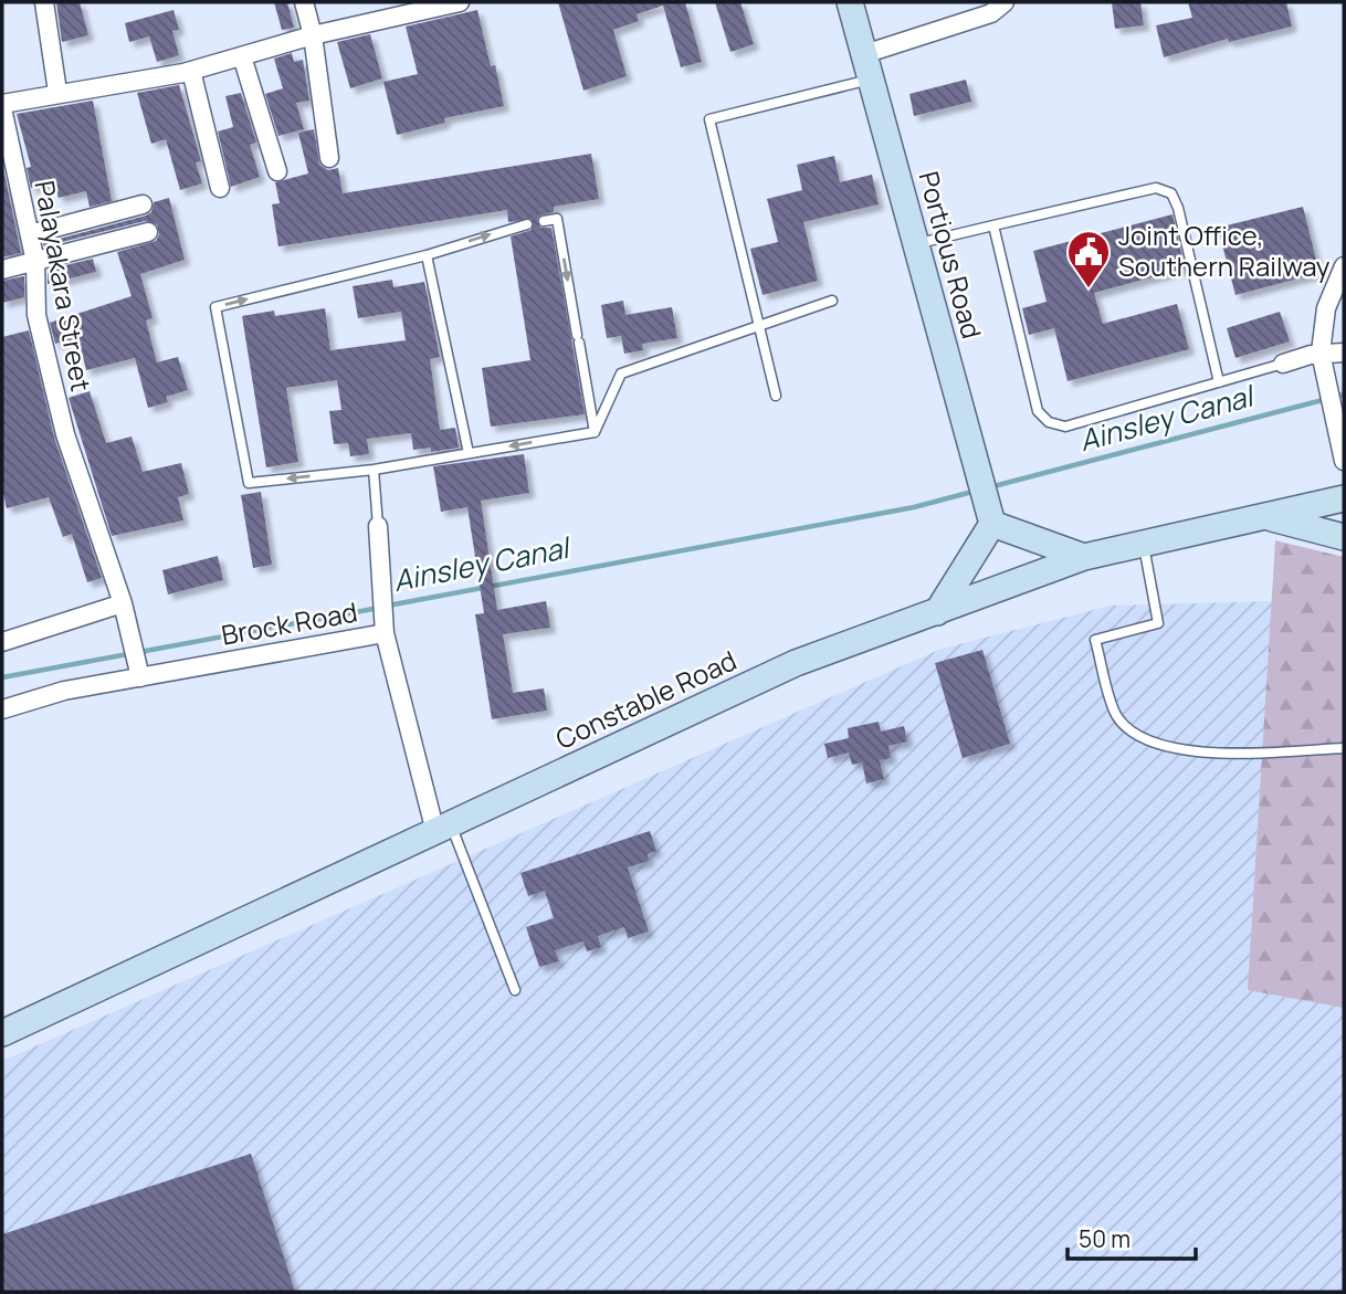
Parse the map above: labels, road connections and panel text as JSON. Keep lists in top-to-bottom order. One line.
{"streets":{"main road":["Portious Road","Constable Road"],"street":["Palayakara Street","Brock Road"]},"crossings":[["Palayakara Street","Brock Road"],["Brock Road","Constable Road"]],"water":["Ainsley Canal"],"places":{"public building":["Joint Office, Southern Railway"]},"scale_bar":"50 m"}
